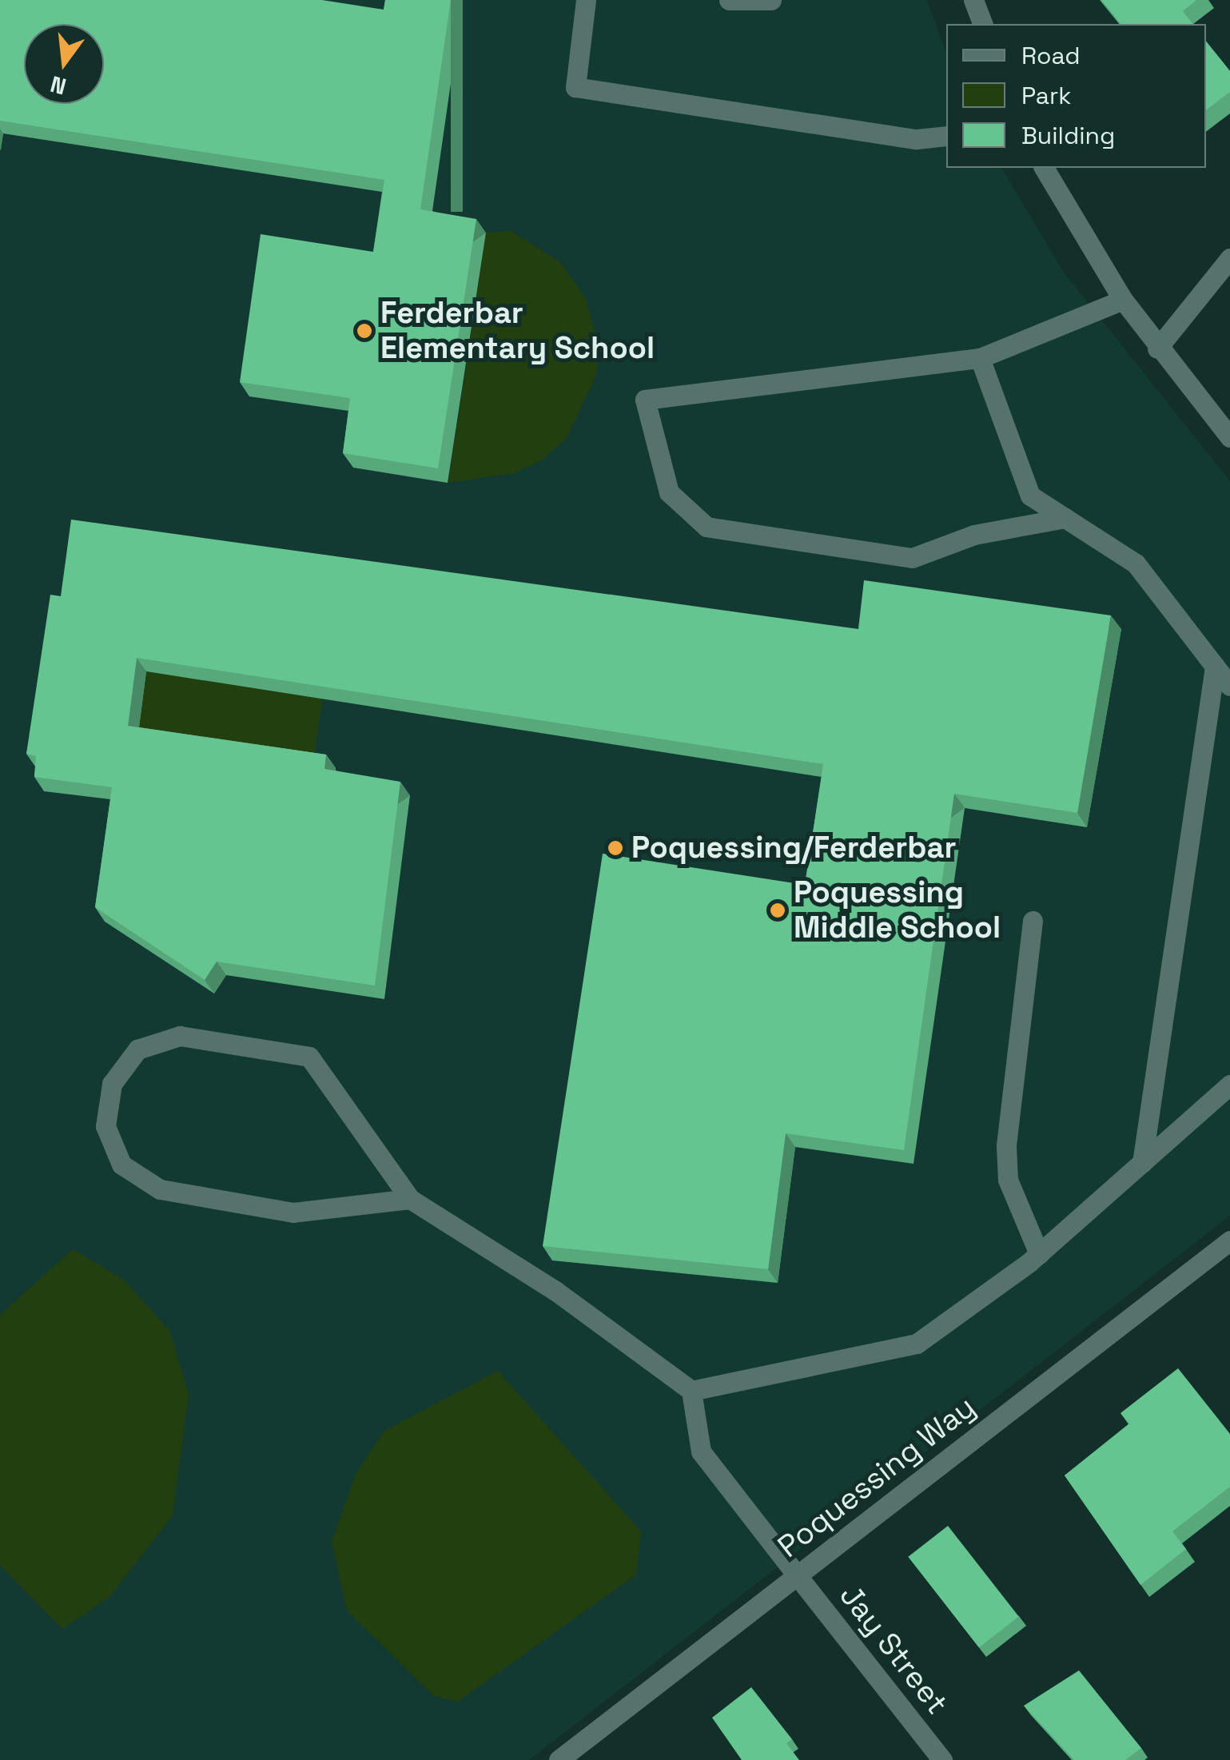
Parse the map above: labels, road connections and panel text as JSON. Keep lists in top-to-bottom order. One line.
{"streets":{"street":["Poquessing Way","Jay Street"]},"crossings":[["Poquessing Way","Jay Street"]],"places":["Ferderbar Elementary School","Poquessing/Ferderbar","Poquessing Middle School"],"legend":["Road","Park","Building"],"north":"bottom"}
